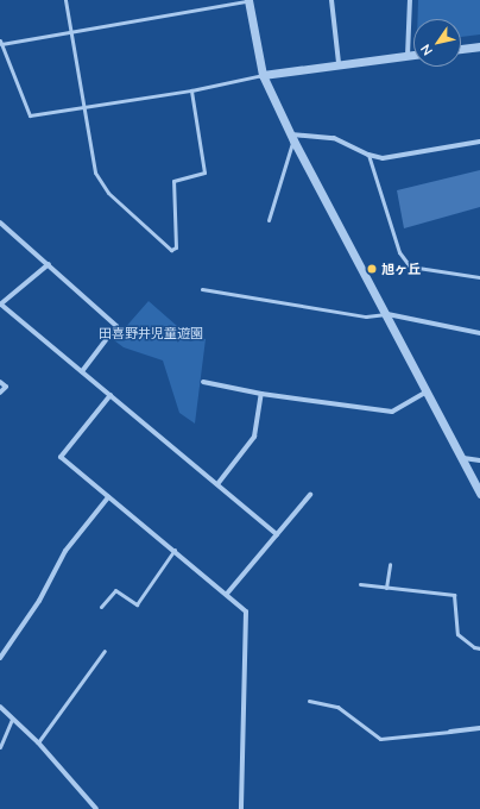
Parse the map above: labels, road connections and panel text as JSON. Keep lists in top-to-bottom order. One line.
{"parks":["田喜野井児童遊園"],"places":["旭ヶ丘"],"north":"bottom left"}
